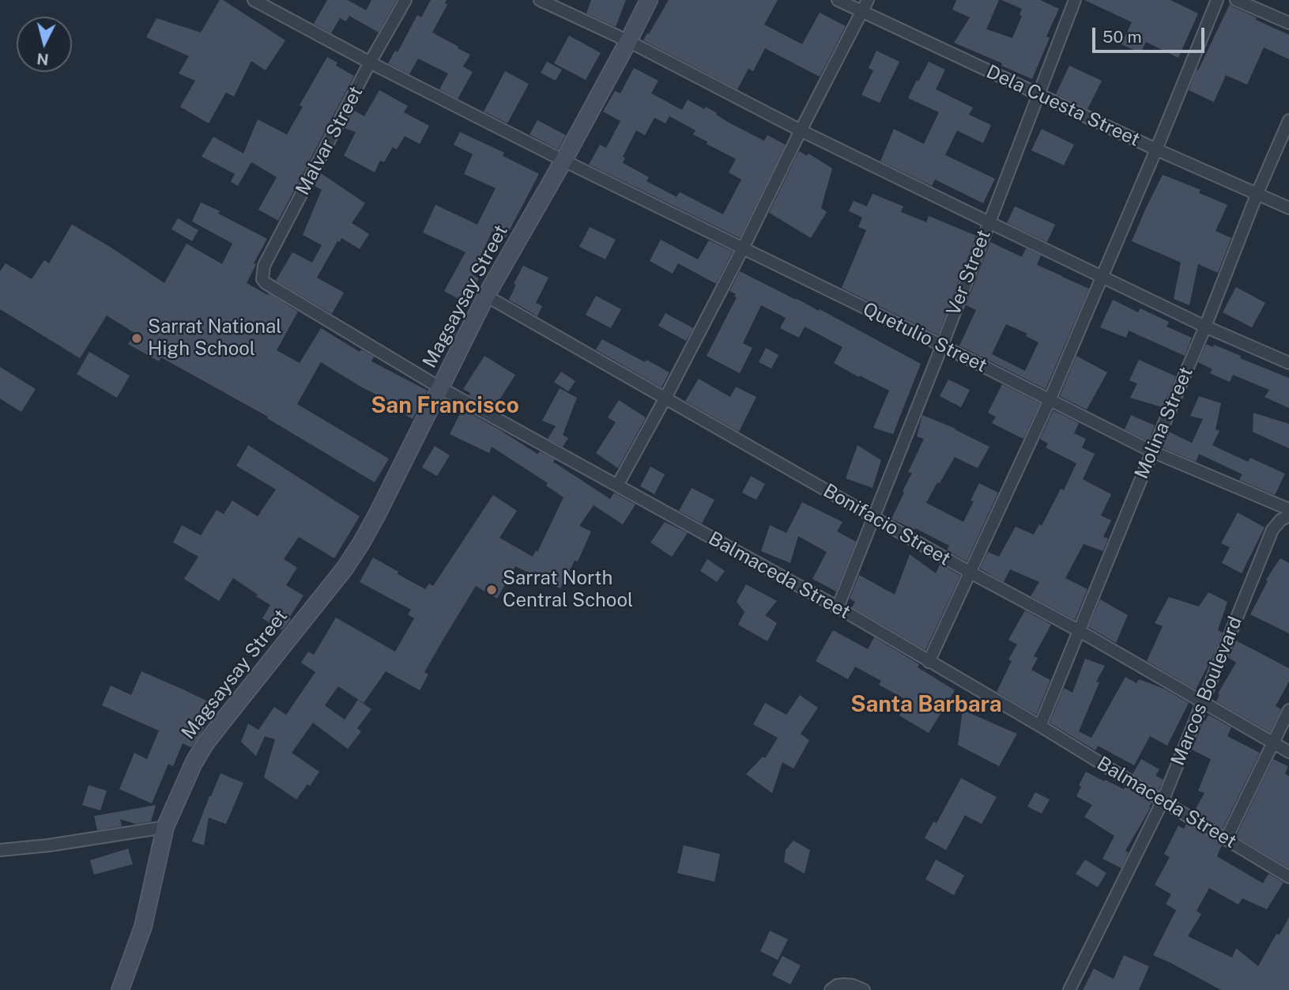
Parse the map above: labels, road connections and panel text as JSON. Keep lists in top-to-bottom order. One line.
{"streets":{"main road":["Magsaysay Street"],"street":["Dela Cuesta Street","Malvar Street","Ver Street","Quetulio Street","Molina Street","Bonifacio Street","Balmaceda Street","Marcos Boulevard"]},"crossings":[["Dela Cuesta Street","Ver Street"],["Dela Cuesta Street","Molina Street"],["Malvar Street","Quetulio Street"],["Malvar Street","Balmaceda Street"],["Ver Street","Quetulio Street"],["Ver Street","Bonifacio Street"],["Ver Street","Balmaceda Street"],["Magsaysay Street","Quetulio Street"],["Magsaysay Street","Bonifacio Street"],["Magsaysay Street","Balmaceda Street"],["Quetulio Street","Molina Street"],["Molina Street","Bonifacio Street"],["Molina Street","Balmaceda Street"],["Bonifacio Street","Marcos Boulevard"],["Balmaceda Street","Marcos Boulevard"]],"districts":["San Francisco","Santa Barbara"],"places":["Sarrat National High School","Sarrat North Central School"],"scale_bar":"50 m","north":"bottom"}
